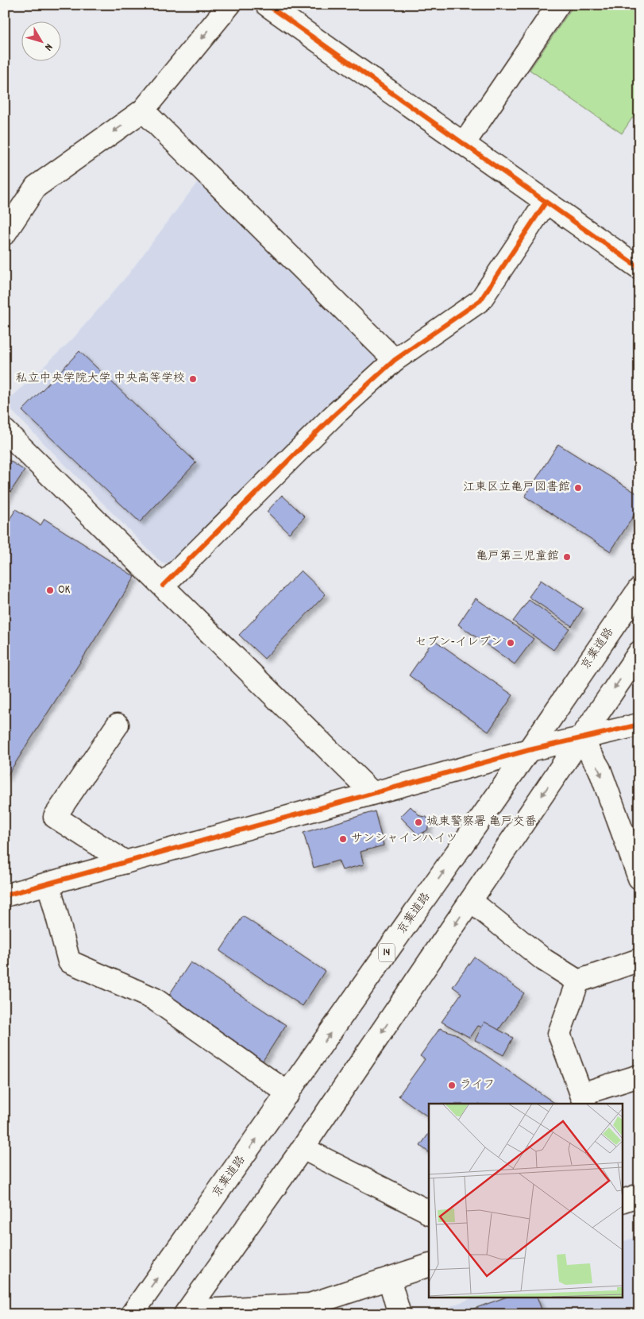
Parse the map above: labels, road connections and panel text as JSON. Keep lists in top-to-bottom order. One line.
{"streets":{"main road":["京葉道路","14"]},"places":["私立中央学院大学 中央高等学校","江東区立亀戸図書館","亀戸第三児童館","OK","セブン-イレブン","城東警察署 亀戸交番","サンシャインハイツ","ライフ"],"north":"bottom right"}
